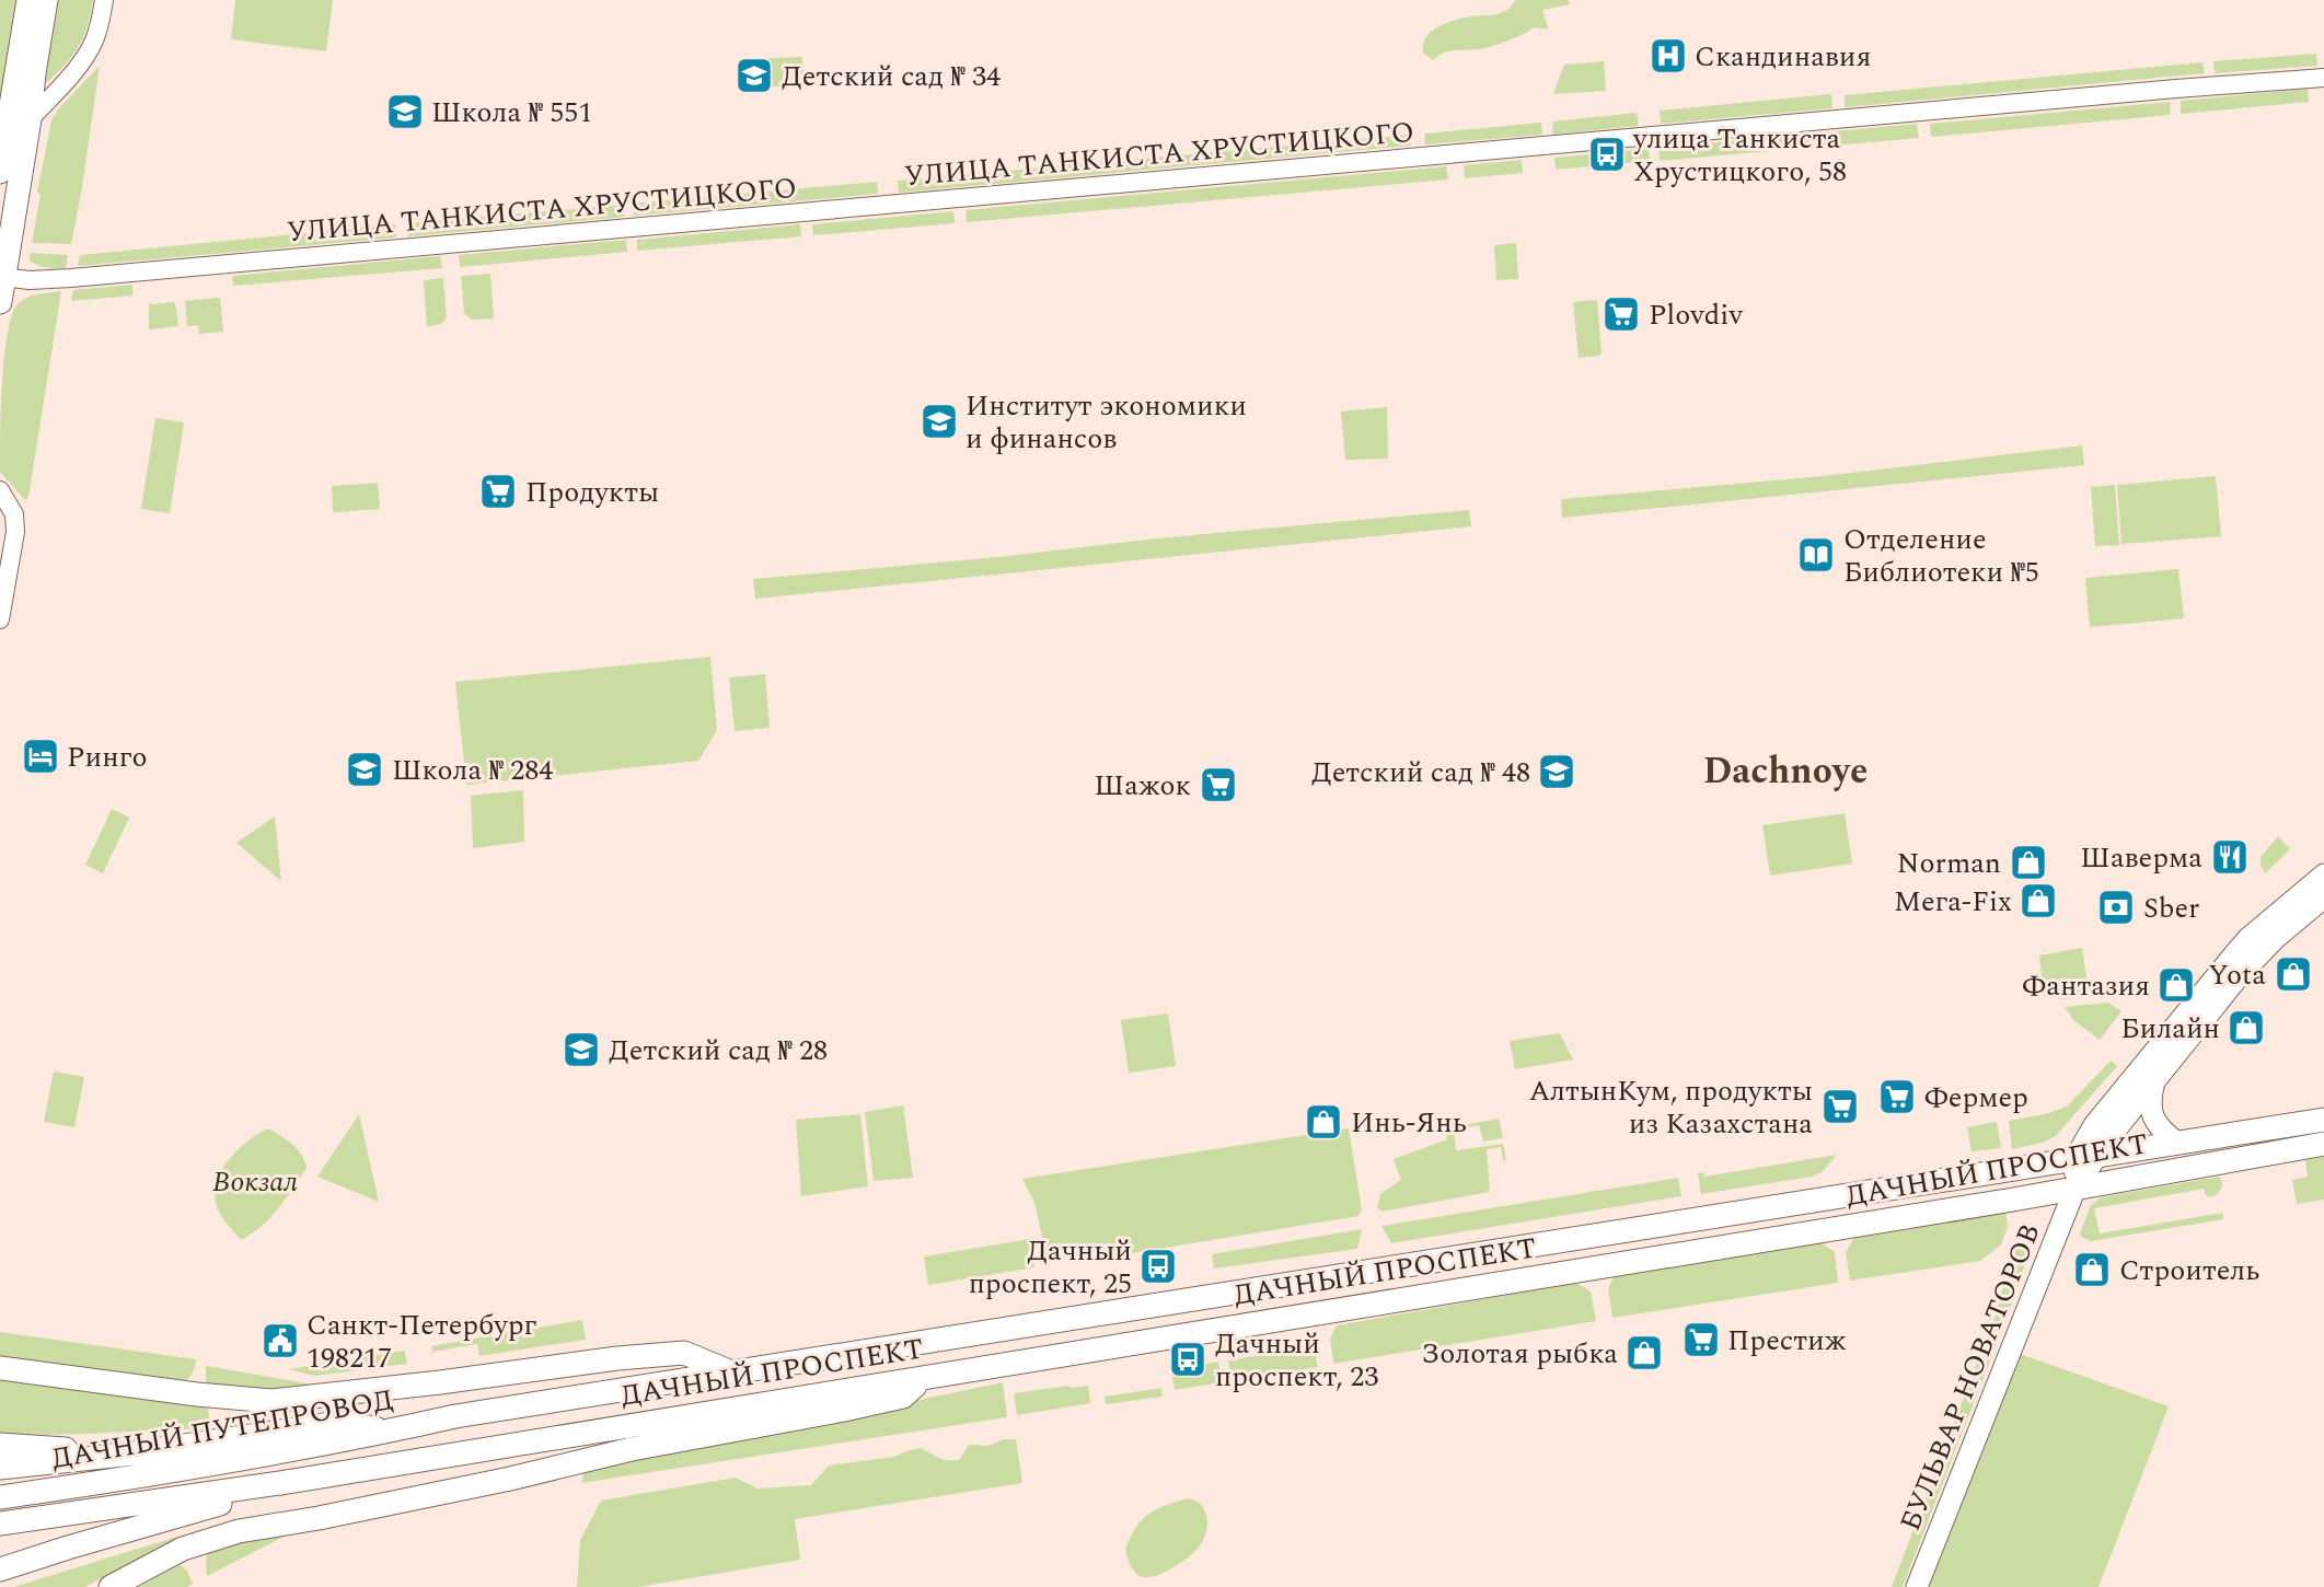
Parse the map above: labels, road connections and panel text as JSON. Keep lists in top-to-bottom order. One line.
{"streets":{"main road":["ДАЧНЫЙ ПРОСПЕКТ","ДАЧНЫЙ ПУТЕПРОВОД"],"street":["УЛИЦА ТАНКИСТА ХРУСТИЦКОГО","БУЛЬВАР НОВАТОРОВ"]},"crossings":[["ДАЧНЫЙ ПРОСПЕКТ","БУЛЬВАР НОВАТОРОВ"],["ДАЧНЫЙ ПРОСПЕКТ","ДАЧНЫЙ ПУТЕПРОВОД"]],"districts":["Dachnoye"],"parks":["Вокзал"],"places":{"hospital":["Скандинавия"],"school or university":["Детский сад № 34","Школа № 551","Институт экономики и финансов","Школа № 284","Детский сад № 48","Детский сад № 28"],"bus stop":["улица Танкиста Хрустицкого, 58","Дачный проспект, 25","Дачный проспект, 23"],"supermarket":["Plovdiv","Продукты","Шажок","Фермер","АлтынКум, продукты из Казахстана","Престиж"],"library":["Отделение Библиотеки №5"],"hotel":["Ринго"],"restaurant":["Шаверма"],"shop":["Norman","Мега-Fix","Yota","Фантазия","Билайн","Инь-Янь","Строитель","Золотая рыбка"],"bank":["Sber"],"public building":["Санкт-Петербург 198217"]}}
